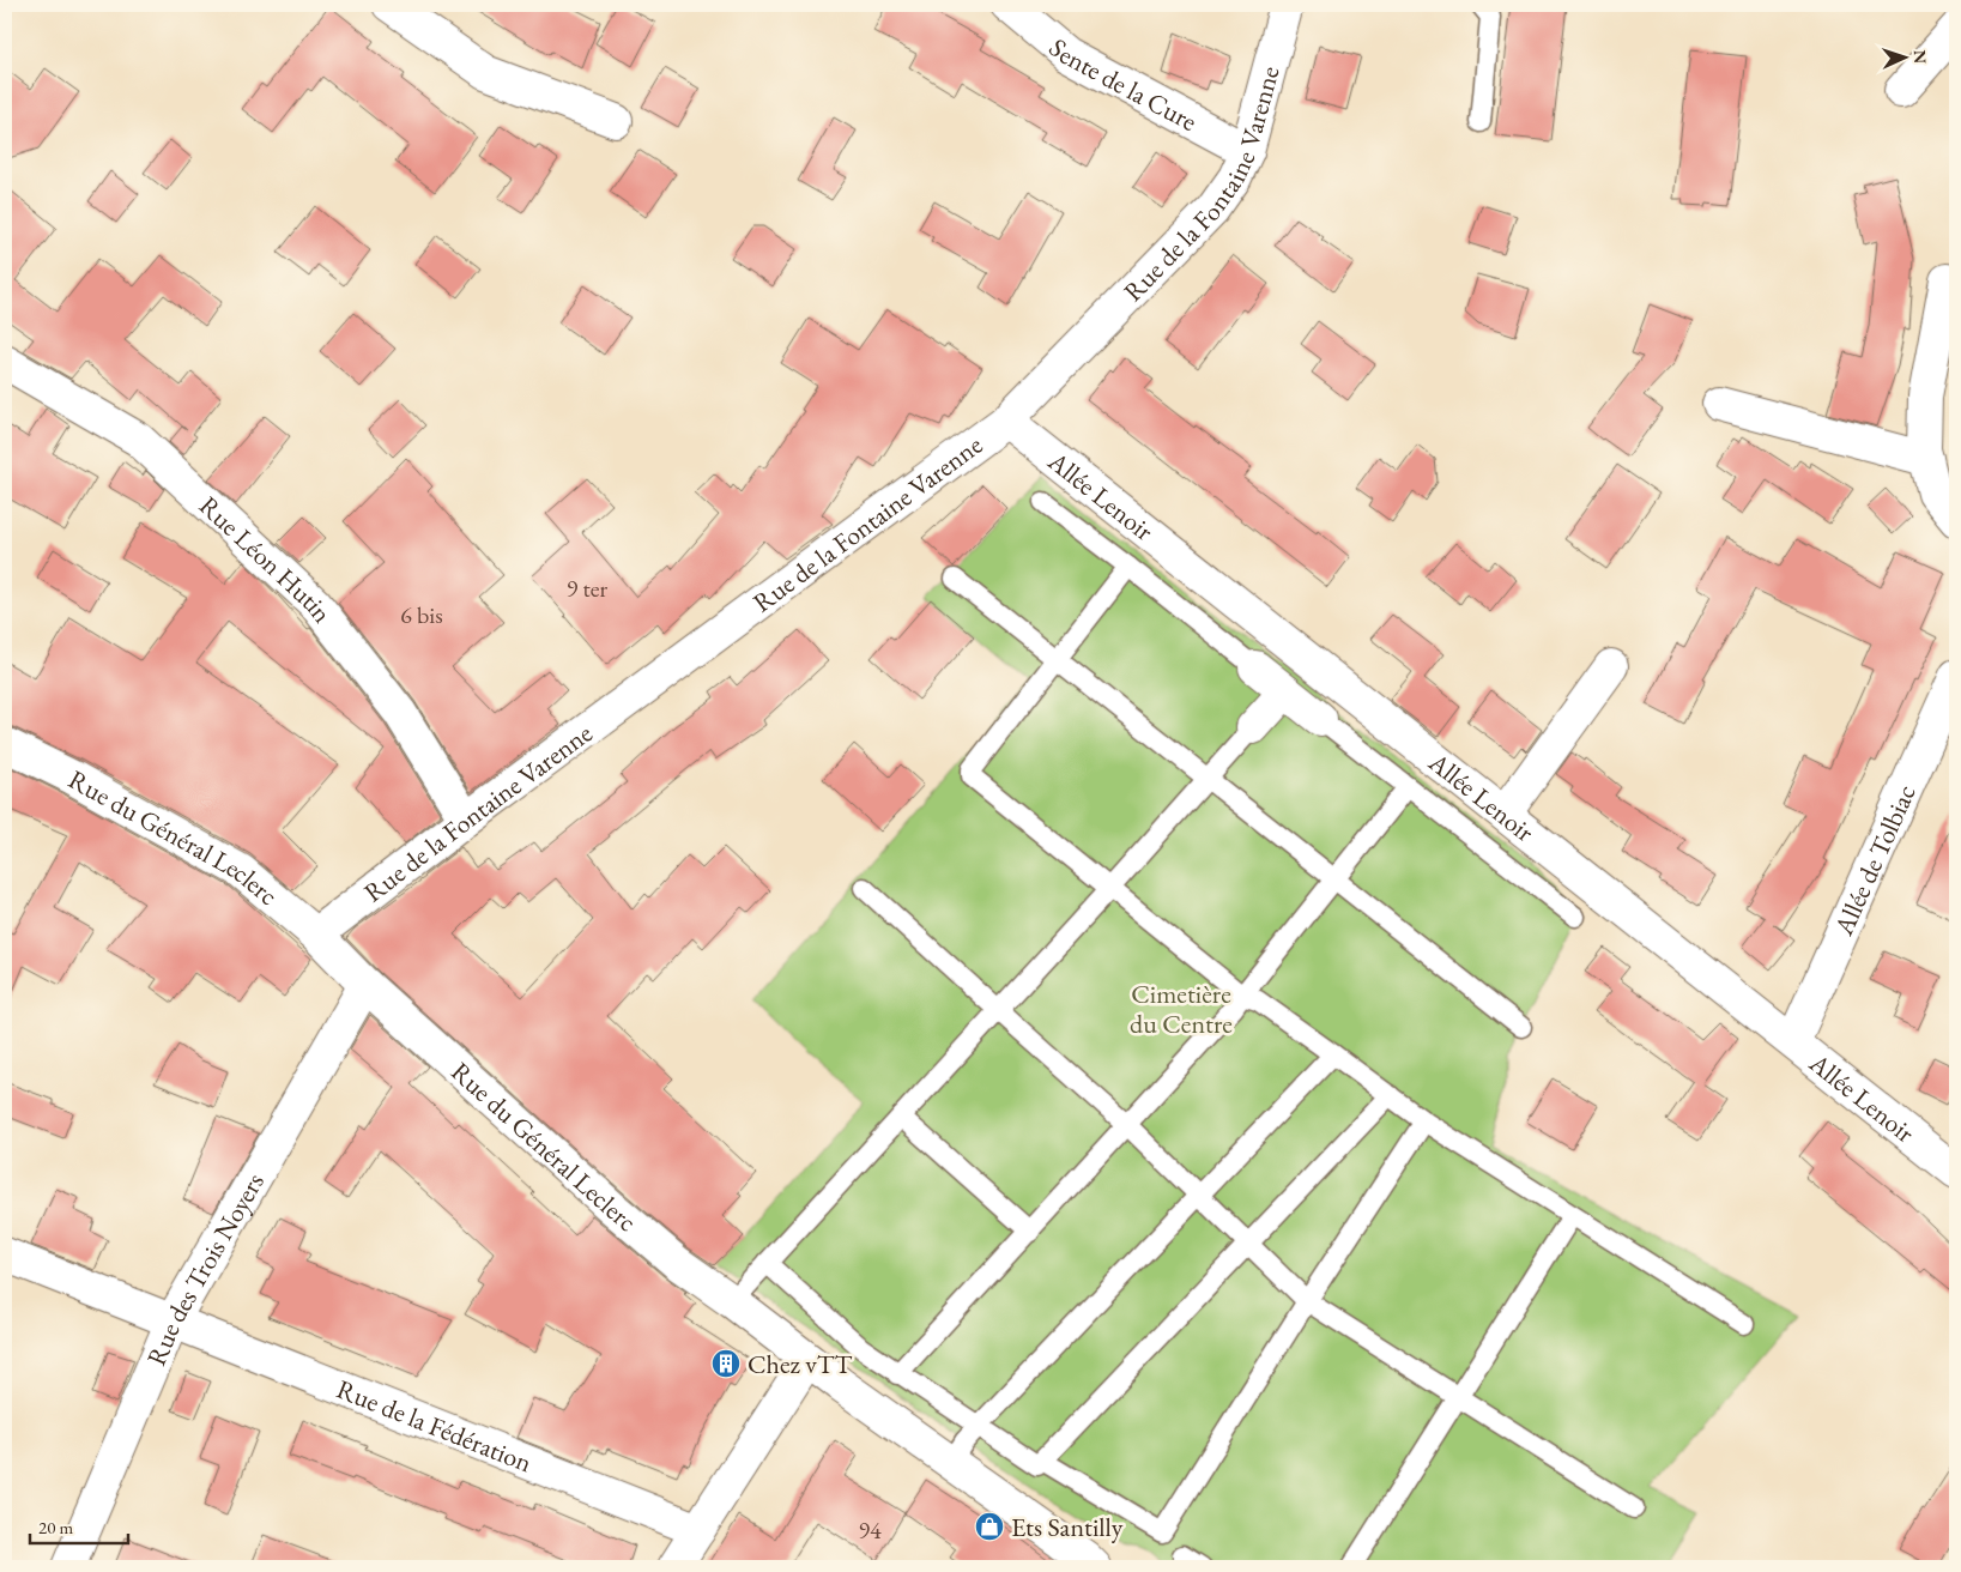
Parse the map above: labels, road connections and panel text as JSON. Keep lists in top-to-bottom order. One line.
{"streets":{"street":["Sente de la Cure","Rue de la Fontaine Varenne","Allée Lenoir","Rue Léon Hutin","Rue du Général Leclerc","Allée de Tolbiac","Rue des Trois Noyers","Rue de la Fédération"]},"crossings":[["Sente de la Cure","Rue de la Fontaine Varenne"],["Rue de la Fontaine Varenne","Allée Lenoir"],["Rue de la Fontaine Varenne","Rue Léon Hutin"],["Rue de la Fontaine Varenne","Rue du Général Leclerc"],["Allée Lenoir","Allée de Tolbiac"],["Rue du Général Leclerc","Rue des Trois Noyers"],["Rue des Trois Noyers","Rue de la Fédération"]],"parks":["Cimetière du Centre"],"places":{"building":["Chez vTT"],"shop":["Ets Santilly"]},"house_numbers":["9 ter","6 bis","94"],"scale_bar":"20 m","north":"right"}
